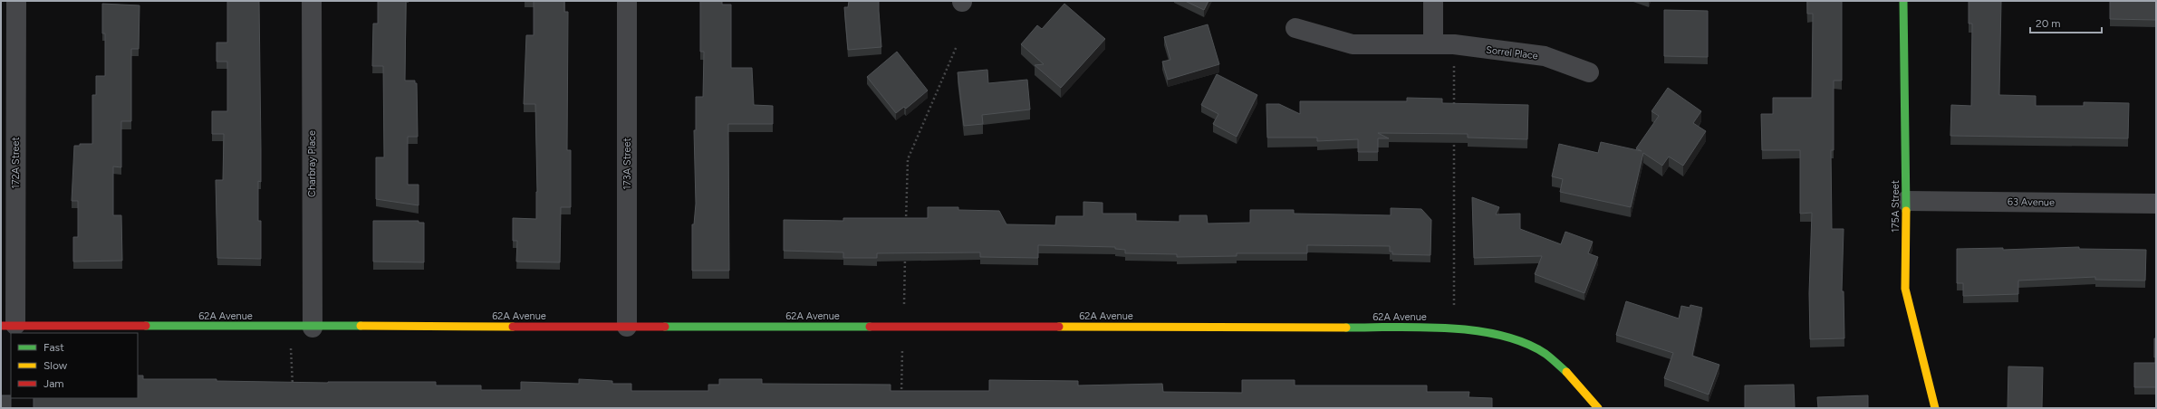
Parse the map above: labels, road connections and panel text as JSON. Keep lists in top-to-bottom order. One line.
{"streets":{"street":["Sorrel Place","172A Street","Charbray Place","173A Street","63 Avenue","175A Street","62A Avenue"]},"crossings":[["172A Street","62A Avenue"],["Charbray Place","62A Avenue"],["173A Street","62A Avenue"],["63 Avenue","175A Street"]],"legend":["Fast","Slow","Jam"],"scale_bar":"20 m"}
